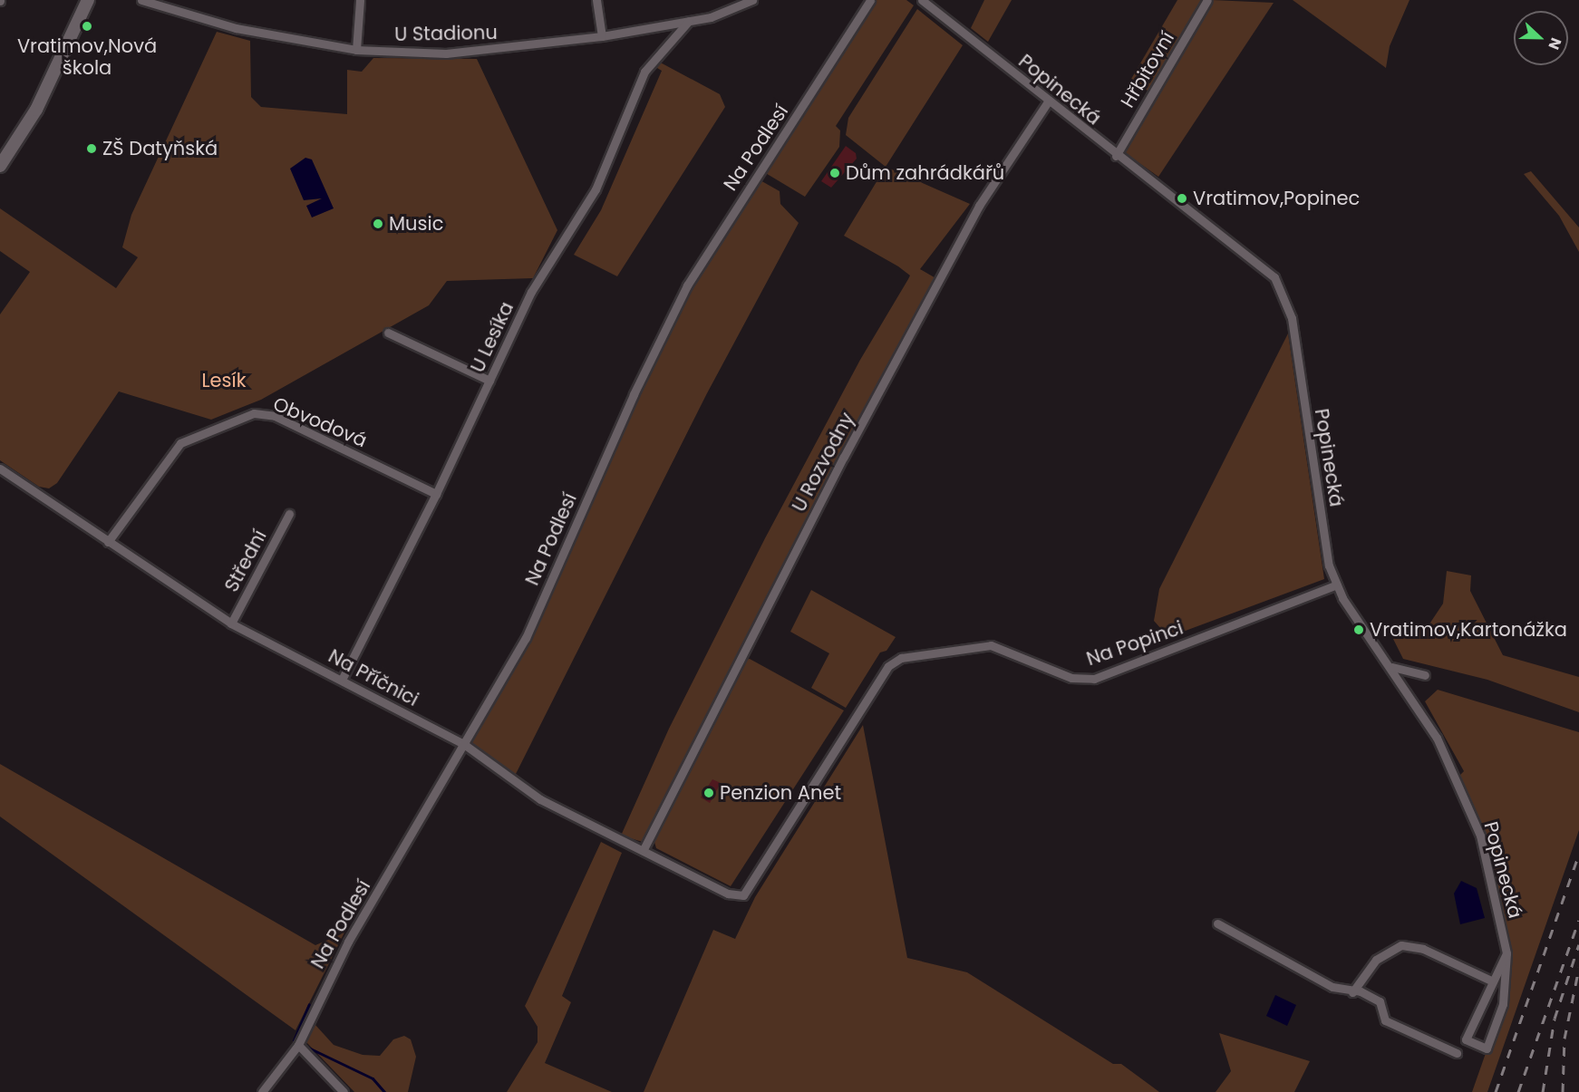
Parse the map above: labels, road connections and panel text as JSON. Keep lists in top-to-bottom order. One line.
{"streets":{"street":["U Stadionu","Hřbitovní","Popinecká","Na Podlesí","U Lesíka","Obvodová","U Rozvodny","Střední","Na Popinci","Na Příčnici"]},"crossings":[["U Stadionu","U Lesíka"],["Hřbitovní","Popinecká"],["Popinecká","U Rozvodny"],["Popinecká","Na Popinci"],["Na Podlesí","Na Příčnici"],["U Lesíka","Obvodová"],["U Lesíka","Na Příčnici"],["Obvodová","Na Příčnici"],["U Rozvodny","Na Příčnici"],["Střední","Na Příčnici"],["Na Popinci","Na Příčnici"]],"parks":["Lesík"],"places":["Vratimov,Nová škola","ZŠ Datyňská","Dům zahrádkářů","Vratimov,Popinec","Music","Vratimov,Kartonážka","Penzion Anet"],"north":"right"}
